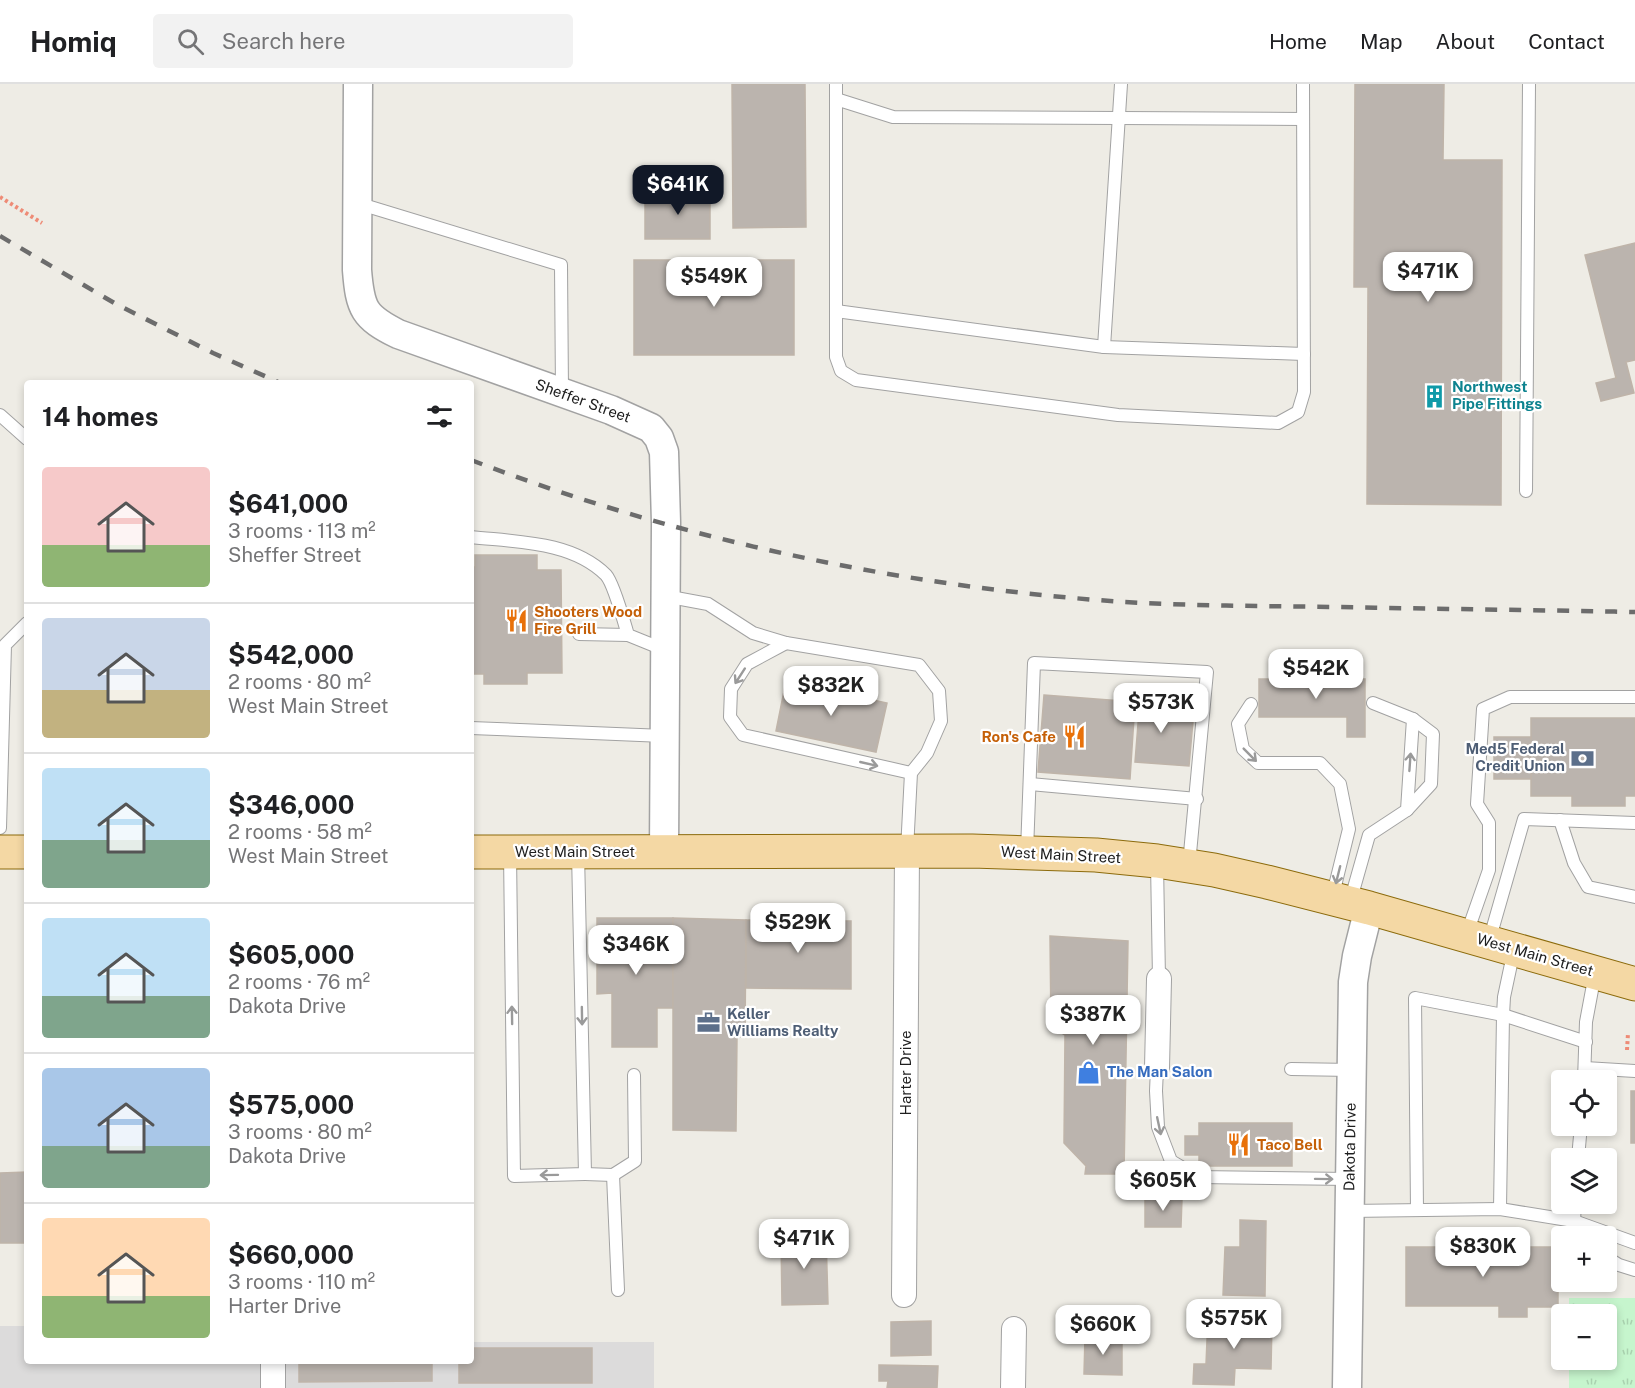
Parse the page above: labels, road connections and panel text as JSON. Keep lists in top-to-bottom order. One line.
{"streets":{"main road":["West Main Street"],"street":["Sheffer Street","Harter Drive","Dakota Drive"]},"crossings":[["Sheffer Street","West Main Street"],["West Main Street","Harter Drive"],["West Main Street","Dakota Drive"]],"places":{"building":["Northwest Pipe Fittings"],"restaurant":["Shooters Wood Fire Grill","Ron's Cafe","Taco Bell"],"bank":["Med5 Federal Credit Union"],"office":["Keller Williams Realty"],"shop":["The Man Salon"]},"page":{"header":"Homiq","search":"Search here","nav":["Home","Map","About","Contact"],"price":["$641K","$471K","$549K","$542K","$832K","$573K","$529K","$346K","$387K","$605K","$471K","$830K","$575K","$660K"],"heading":"14 homes","list":[{"name":"$641,000","note":"3 rooms · 113 m² · Sheffer Street"},{"name":"$542,000","note":"2 rooms · 80 m² · West Main Street"},{"name":"$346,000","note":"2 rooms · 58 m² · West Main Street"},{"name":"$605,000","note":"2 rooms · 76 m² · Dakota Drive"},{"name":"$575,000","note":"3 rooms · 80 m² · Dakota Drive"},{"name":"$660,000","note":"3 rooms · 110 m² · Harter Drive"}],"map_buttons":["+","−"]}}
